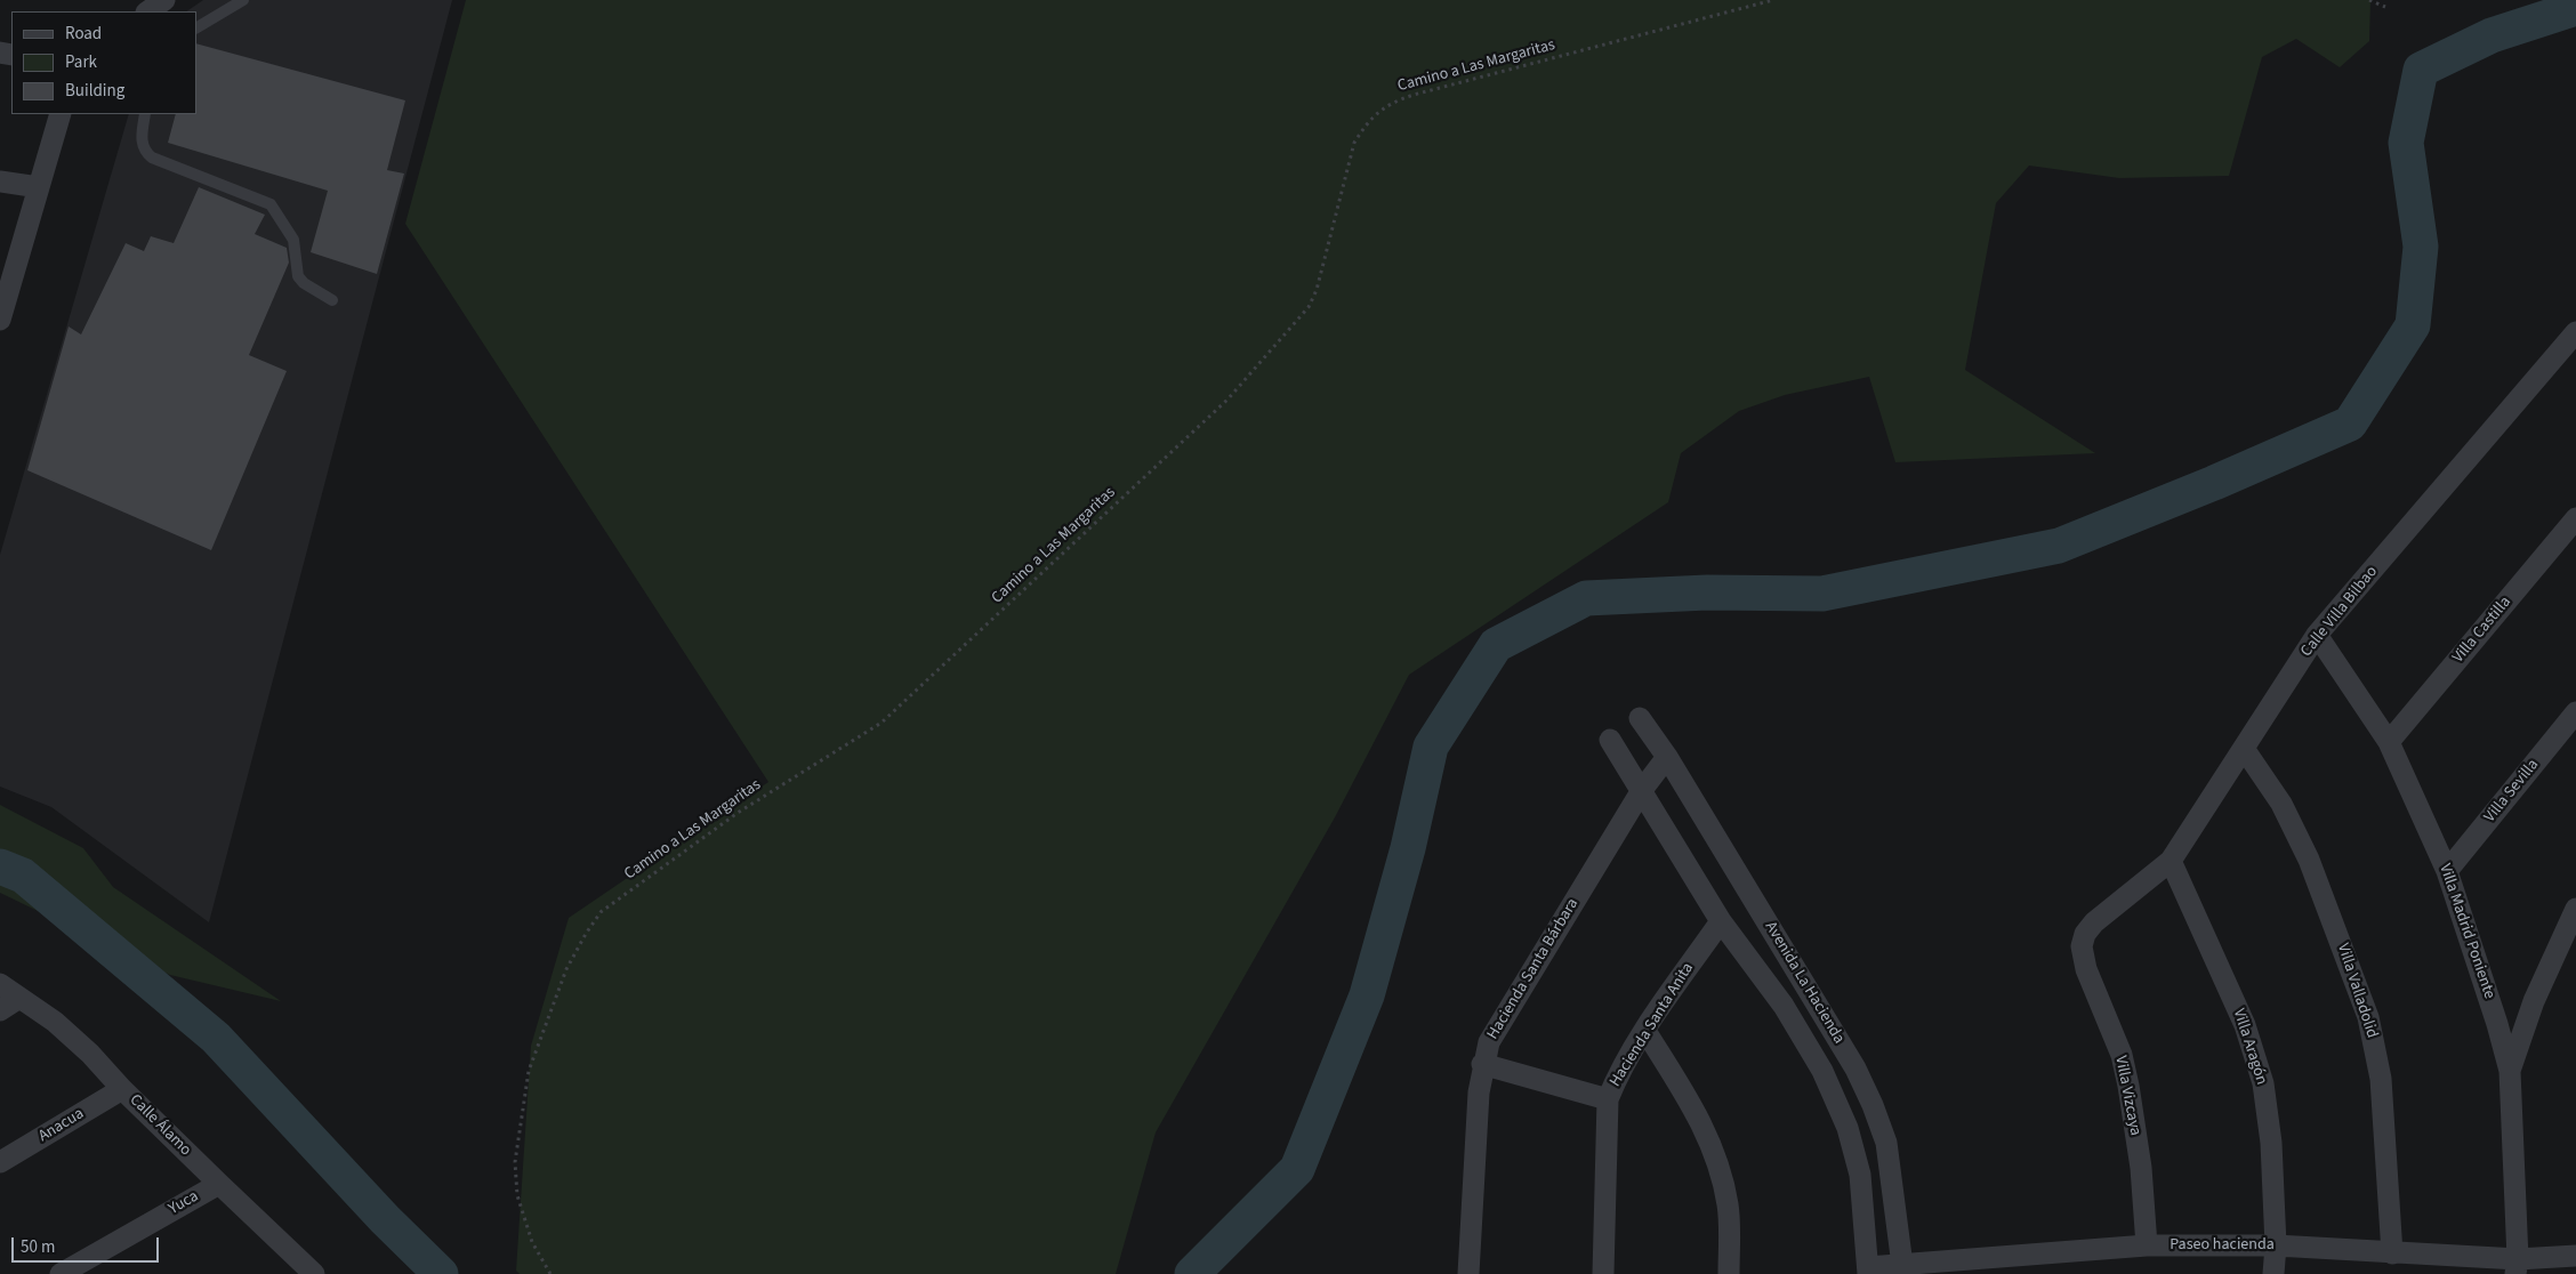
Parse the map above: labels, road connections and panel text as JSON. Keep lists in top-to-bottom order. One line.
{"streets":{"street":["Calle Villa Bilbao","Villa Castilla","Villa Sevilla","Villa Madrid Poniente","Hacienda Santa Bárbara","Avenida La Hacienda","Villa Valladolid","Hacienda Santa Anita","Villa Aragón","Villa Vizcaya","Anacua","Calle Álamo","Yuca","Paseo hacienda"],"path":["Camino a Las Margaritas"]},"crossings":[["Calle Villa Bilbao","Villa Madrid Poniente"],["Calle Villa Bilbao","Villa Valladolid"],["Calle Villa Bilbao","Villa Aragón"],["Calle Villa Bilbao","Villa Vizcaya"],["Villa Castilla","Villa Madrid Poniente"],["Villa Sevilla","Villa Madrid Poniente"],["Villa Madrid Poniente","Paseo hacienda"],["Hacienda Santa Bárbara","Avenida La Hacienda"],["Avenida La Hacienda","Hacienda Santa Anita"],["Avenida La Hacienda","Paseo hacienda"],["Villa Valladolid","Paseo hacienda"],["Villa Aragón","Paseo hacienda"],["Villa Vizcaya","Paseo hacienda"],["Anacua","Calle Álamo"],["Calle Álamo","Yuca"]],"legend":["Road","Park","Building"],"scale_bar":"50 m"}
